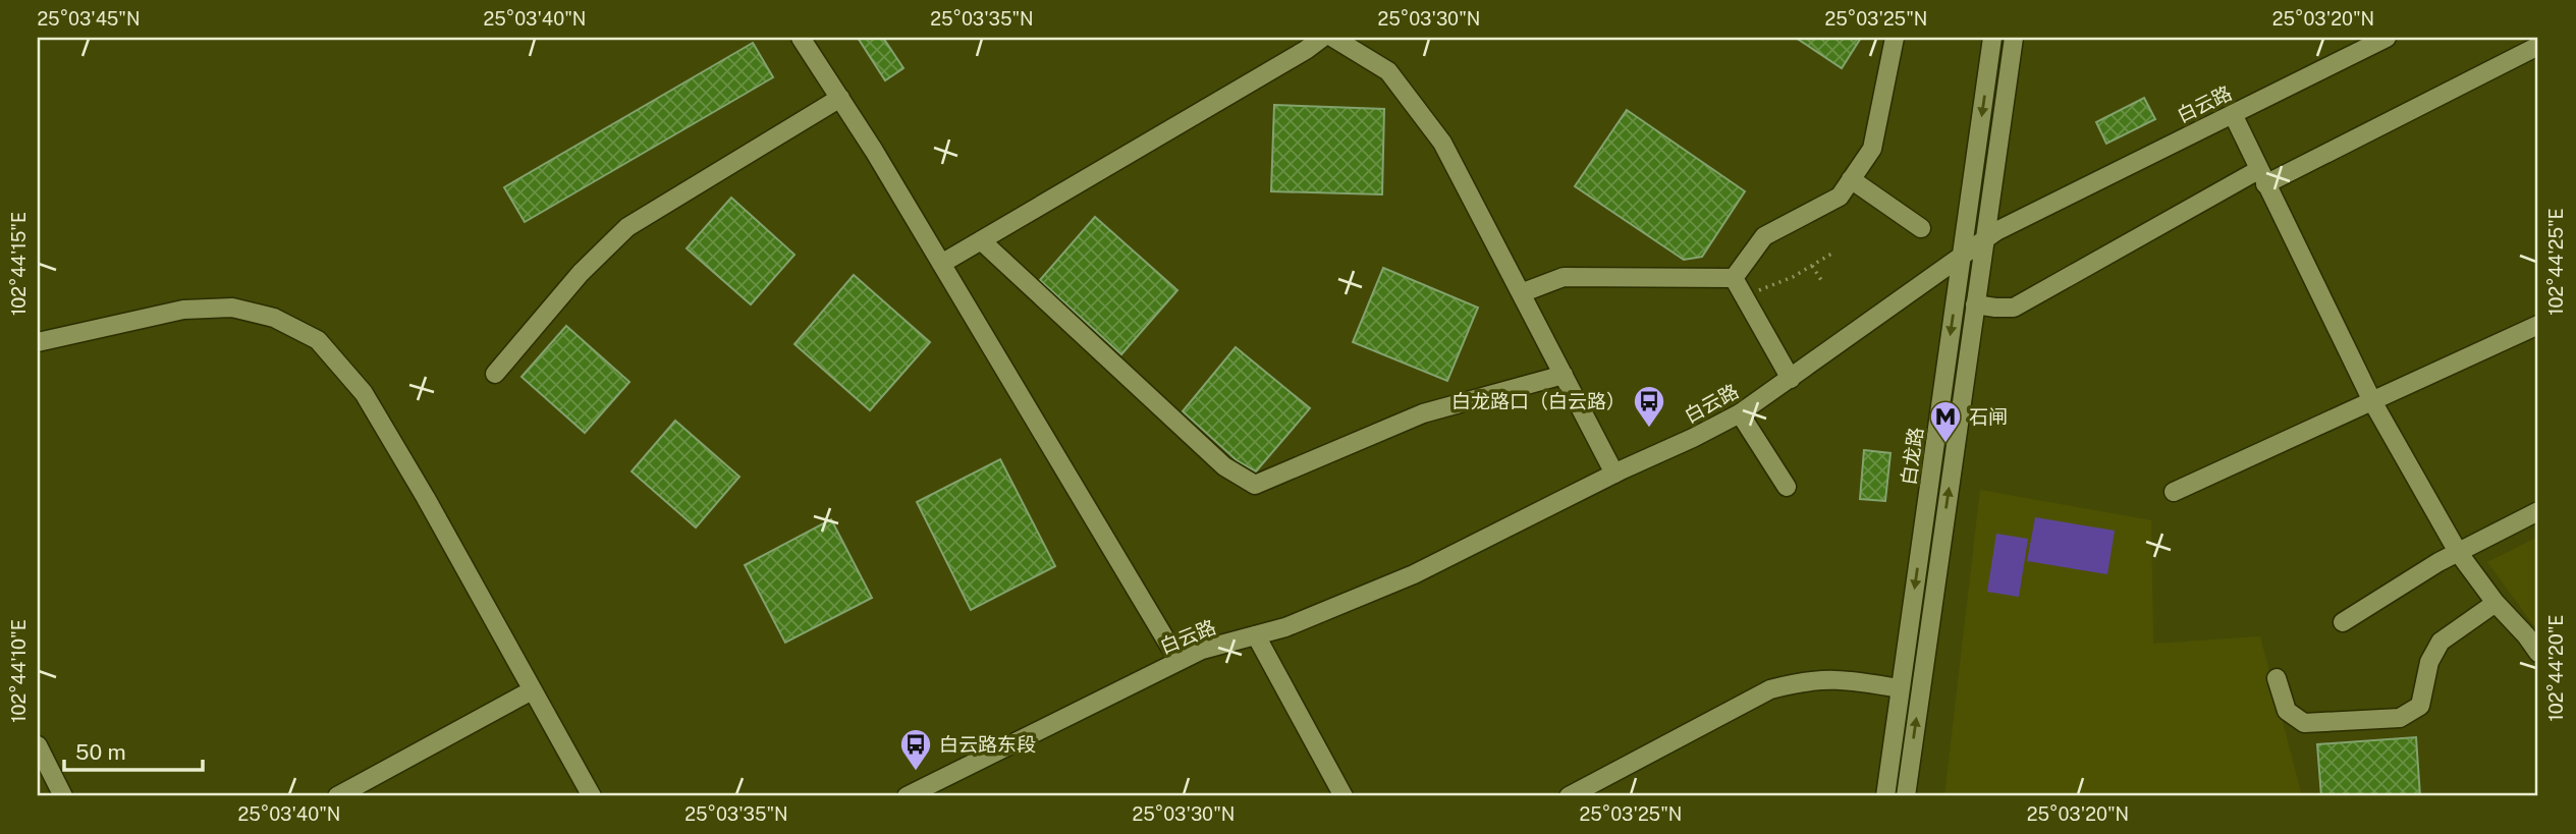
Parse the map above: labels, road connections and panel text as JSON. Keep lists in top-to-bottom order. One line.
{"streets":{"street":["白云路","白龙路"]},"crossings":[["白云路","白龙路"]],"places":{"bus stop":["白龙路口（白云路）","白云路东段"],"metro station":["石闸"]},"scale_bar":"50 m","coordinates":["25°03'45\"N","25°03'40\"N","25°03'35\"N","25°03'30\"N","25°03'25\"N","25°03'20\"N","102°44'25\"E","102°44'15\"E","102°44'20\"E","102°44'10\"E"]}
